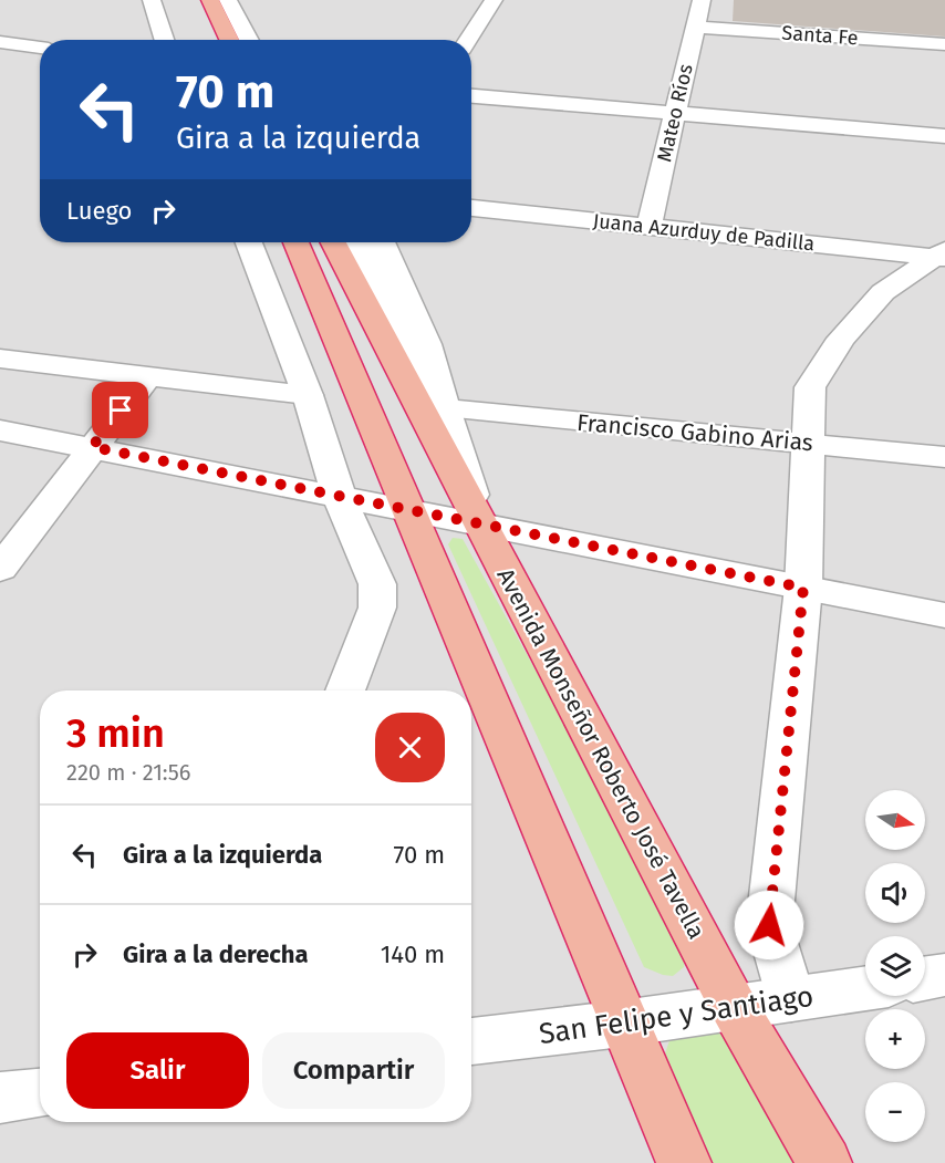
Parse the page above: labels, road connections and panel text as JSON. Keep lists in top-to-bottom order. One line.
{"streets":{"highway":["Avenida Monseñor Roberto José Tavella"],"street":["Santa Fe","Mateo Ríos","Juana Azurduy de Padilla","Francisco Gabino Arias","San Felipe y Santiago"]},"crossings":[["Santa Fe","Mateo Ríos"],["Mateo Ríos","Juana Azurduy de Padilla"],["Avenida Monseñor Roberto José Tavella","San Felipe y Santiago"]],"north":"right","page":{"turn":["70 m","Gira a la izquierda"],"then":"Luego","heading":["3 min","220 m · 21:56"],"map_buttons":["+","−"],"list":[{"name":"Gira a la izquierda","value":"70 m"},{"name":"Gira a la derecha","value":"140 m"}],"buttons":["Salir","Compartir"]}}
